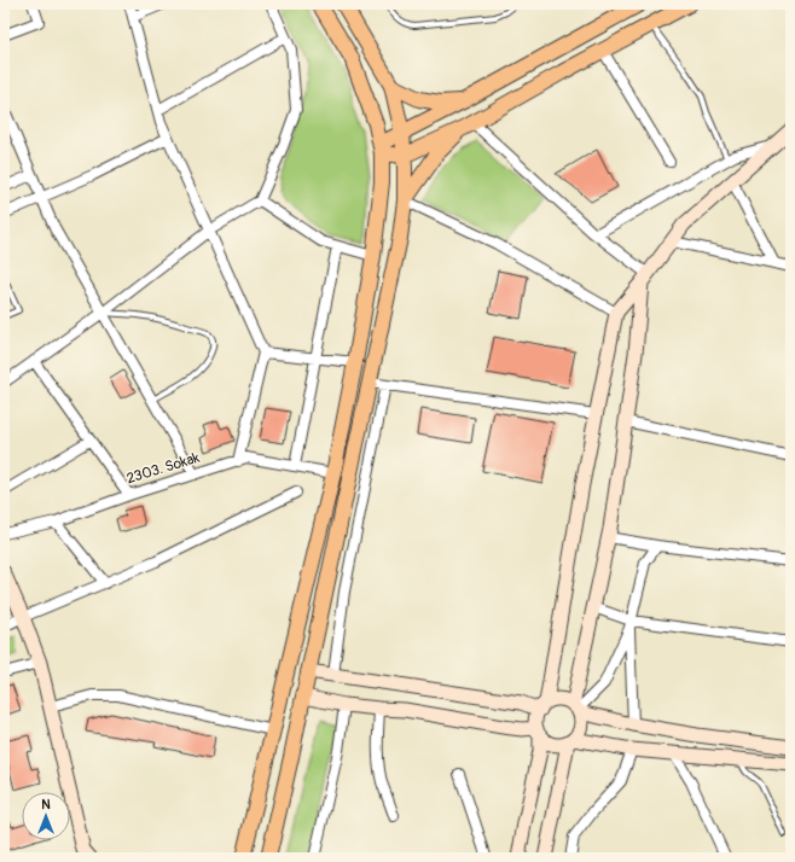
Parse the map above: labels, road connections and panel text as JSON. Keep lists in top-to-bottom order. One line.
{"streets":{"street":["2303. Sokak"]},"north":"top"}
